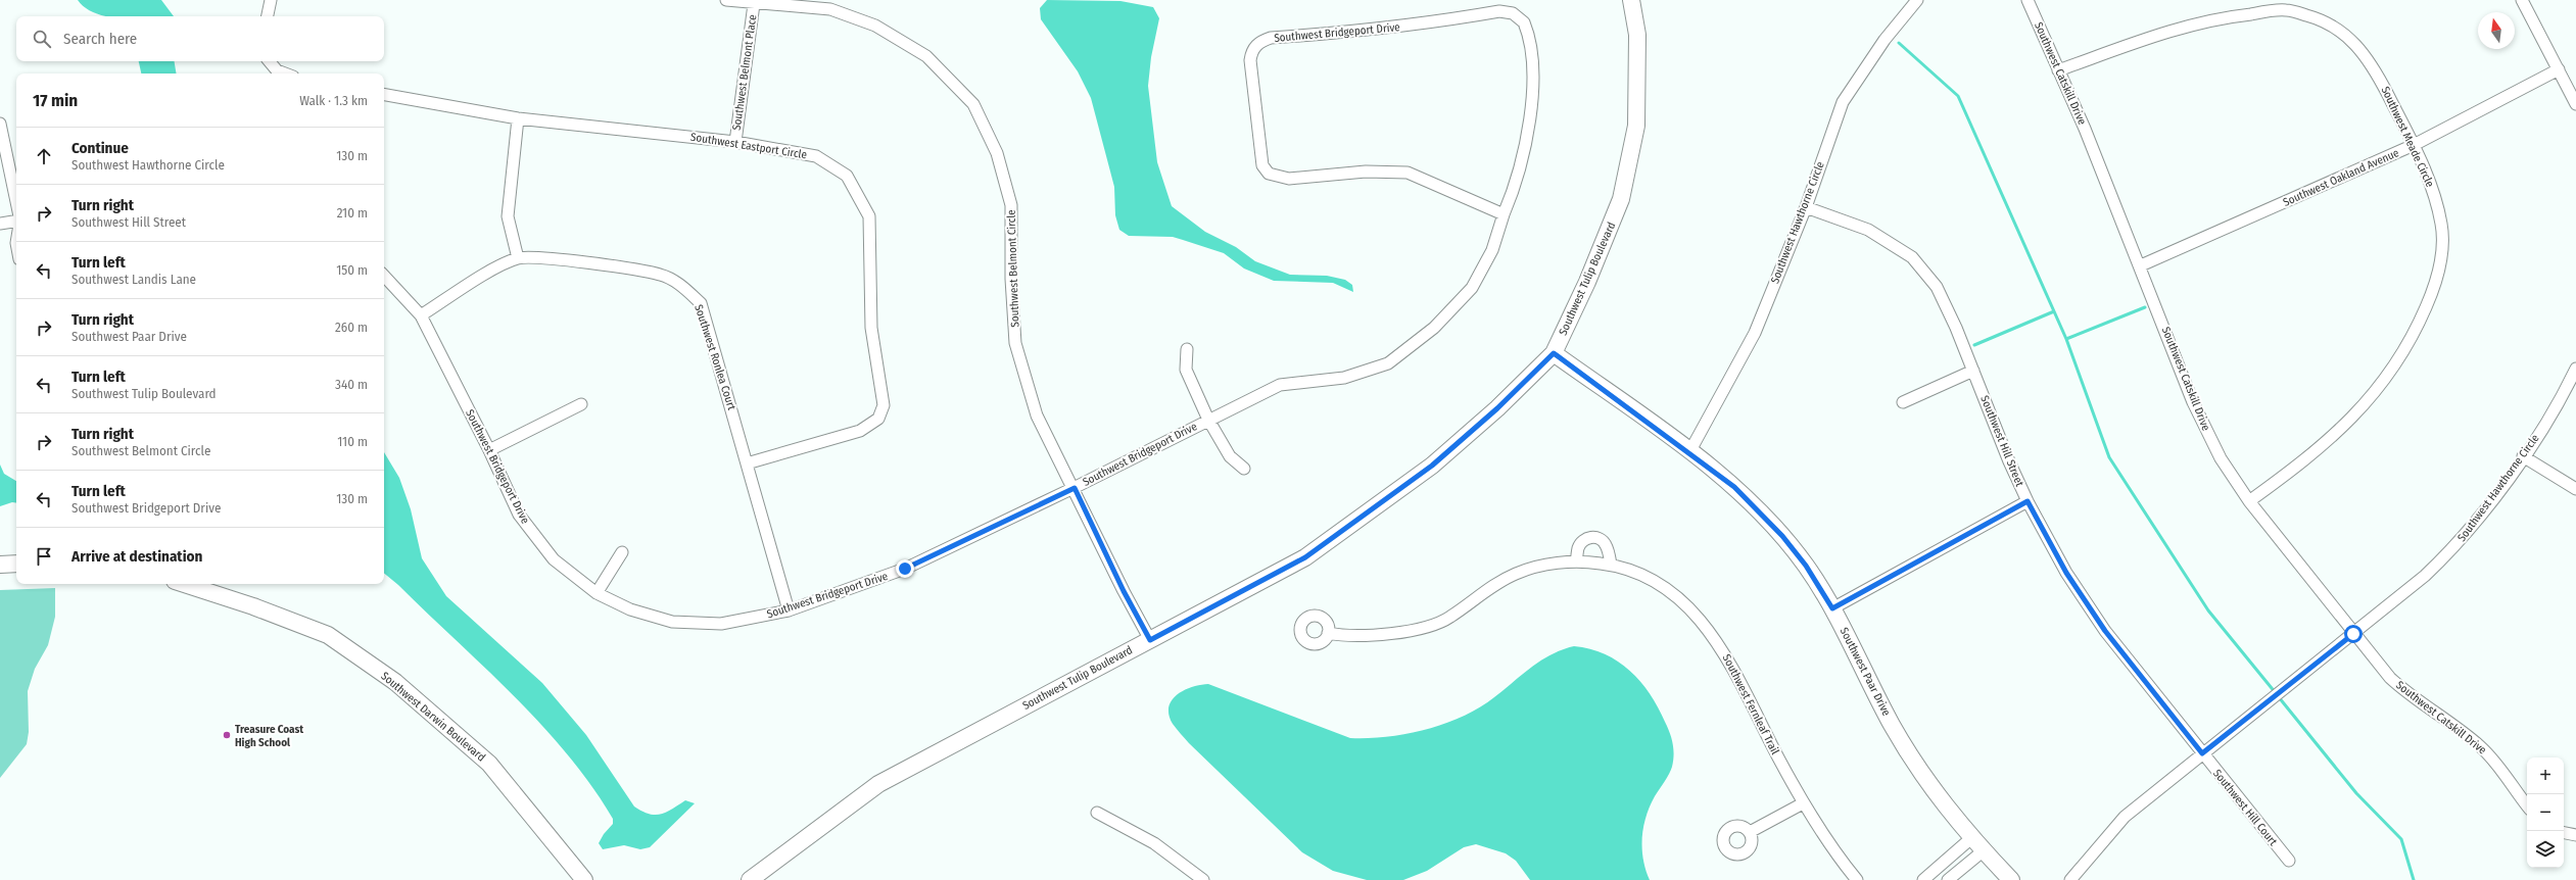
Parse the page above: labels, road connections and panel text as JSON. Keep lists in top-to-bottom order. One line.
{"streets":{"street":["Southwest Bridgeport Drive","Southwest Belmont Place","Southwest Catskill Drive","Southwest Meade Circle","Southwest Eastport Circle","Southwest Oakland Avenue","Southwest Hawthorne Circle","Southwest Belmont Circle","Southwest Tulip Boulevard","Southwest Ronlea Court","Southwest Hill Street","Southwest Paar Drive","Southwest Fernleaf Trail","Southwest Darwin Boulevard","Southwest Hill Court"]},"crossings":[["Southwest Bridgeport Drive","Southwest Belmont Circle"],["Southwest Bridgeport Drive","Southwest Ronlea Court"],["Southwest Belmont Place","Southwest Eastport Circle"],["Southwest Belmont Place","Southwest Belmont Circle"],["Southwest Catskill Drive","Southwest Meade Circle"],["Southwest Catskill Drive","Southwest Oakland Avenue"],["Southwest Catskill Drive","Southwest Hawthorne Circle"],["Southwest Meade Circle","Southwest Oakland Avenue"],["Southwest Eastport Circle","Southwest Ronlea Court"],["Southwest Hawthorne Circle","Southwest Hill Street"],["Southwest Hawthorne Circle","Southwest Paar Drive"],["Southwest Hawthorne Circle","Southwest Hill Court"],["Southwest Belmont Circle","Southwest Tulip Boulevard"],["Southwest Tulip Boulevard","Southwest Paar Drive"],["Southwest Hill Street","Southwest Hill Court"]],"places":["Treasure Coast High School"],"north":"top","page":{"search":"Search here","heading":["17 min","Walk · 1.3 km"],"list":[["Continue","Southwest Hawthorne Circle","130 m"],["Turn right","Southwest Hill Street","210 m"],["Turn left","Southwest Landis Lane","150 m"],["Turn right","Southwest Paar Drive","260 m"],["Turn left","Southwest Tulip Boulevard","340 m"],["Turn right","Southwest Belmont Circle","110 m"],["Turn left","Southwest Bridgeport Drive","130 m"],"Arrive at destination"],"map_buttons":["+","−"]}}
